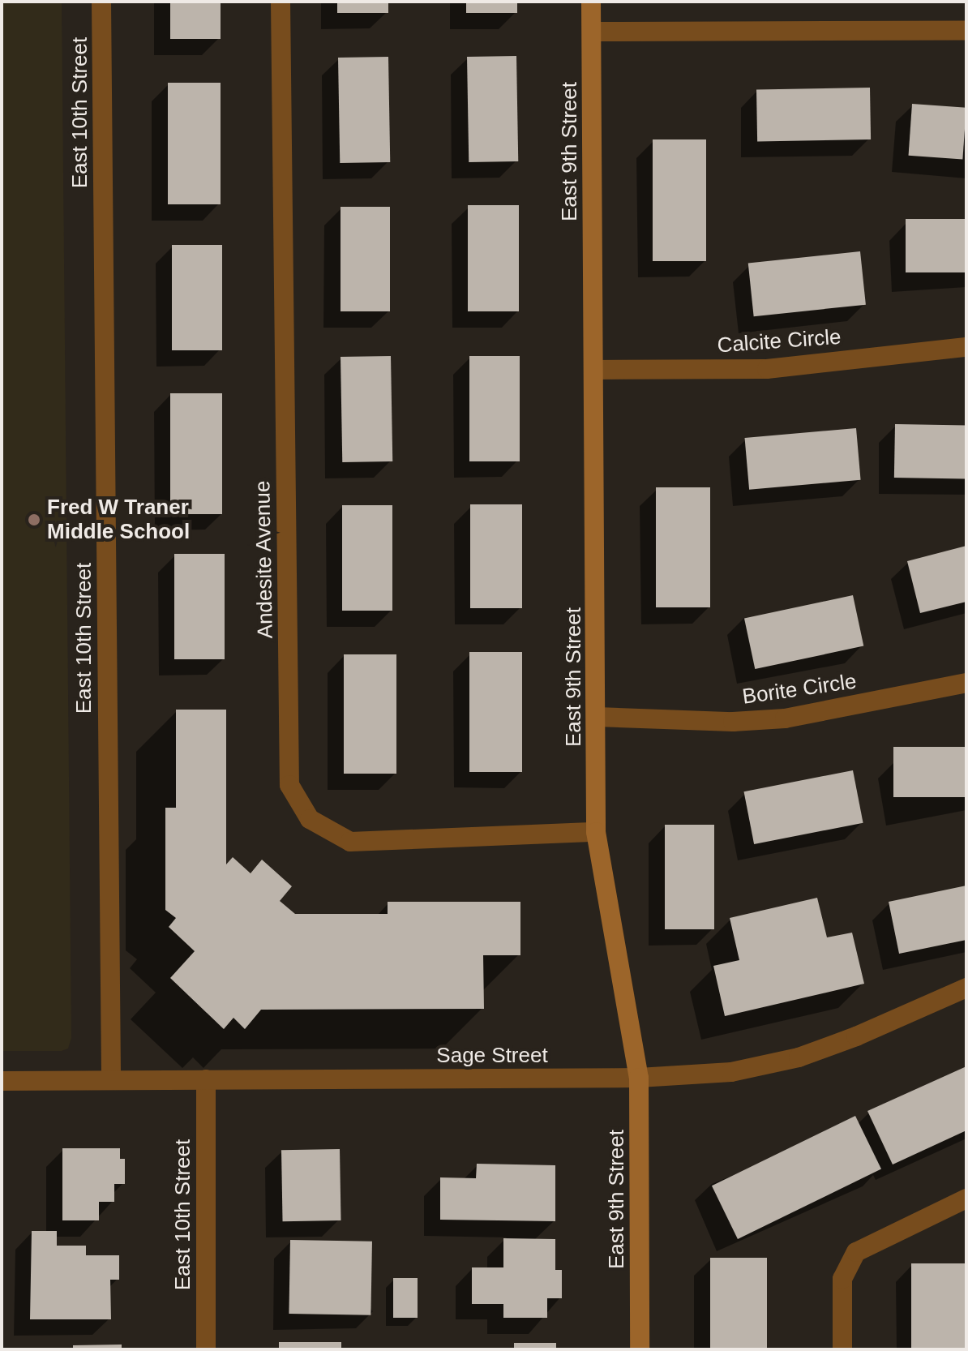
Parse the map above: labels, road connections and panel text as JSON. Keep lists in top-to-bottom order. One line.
{"streets":{"street":["East 10th Street","East 9th Street","Calcite Circle","Andesite Avenue","Borite Circle","Sage Street"]},"crossings":[["East 10th Street","Sage Street"],["East 9th Street","Calcite Circle"],["East 9th Street","Andesite Avenue"],["East 9th Street","Borite Circle"],["East 9th Street","Sage Street"]],"places":["Fred W Traner Middle School"]}
